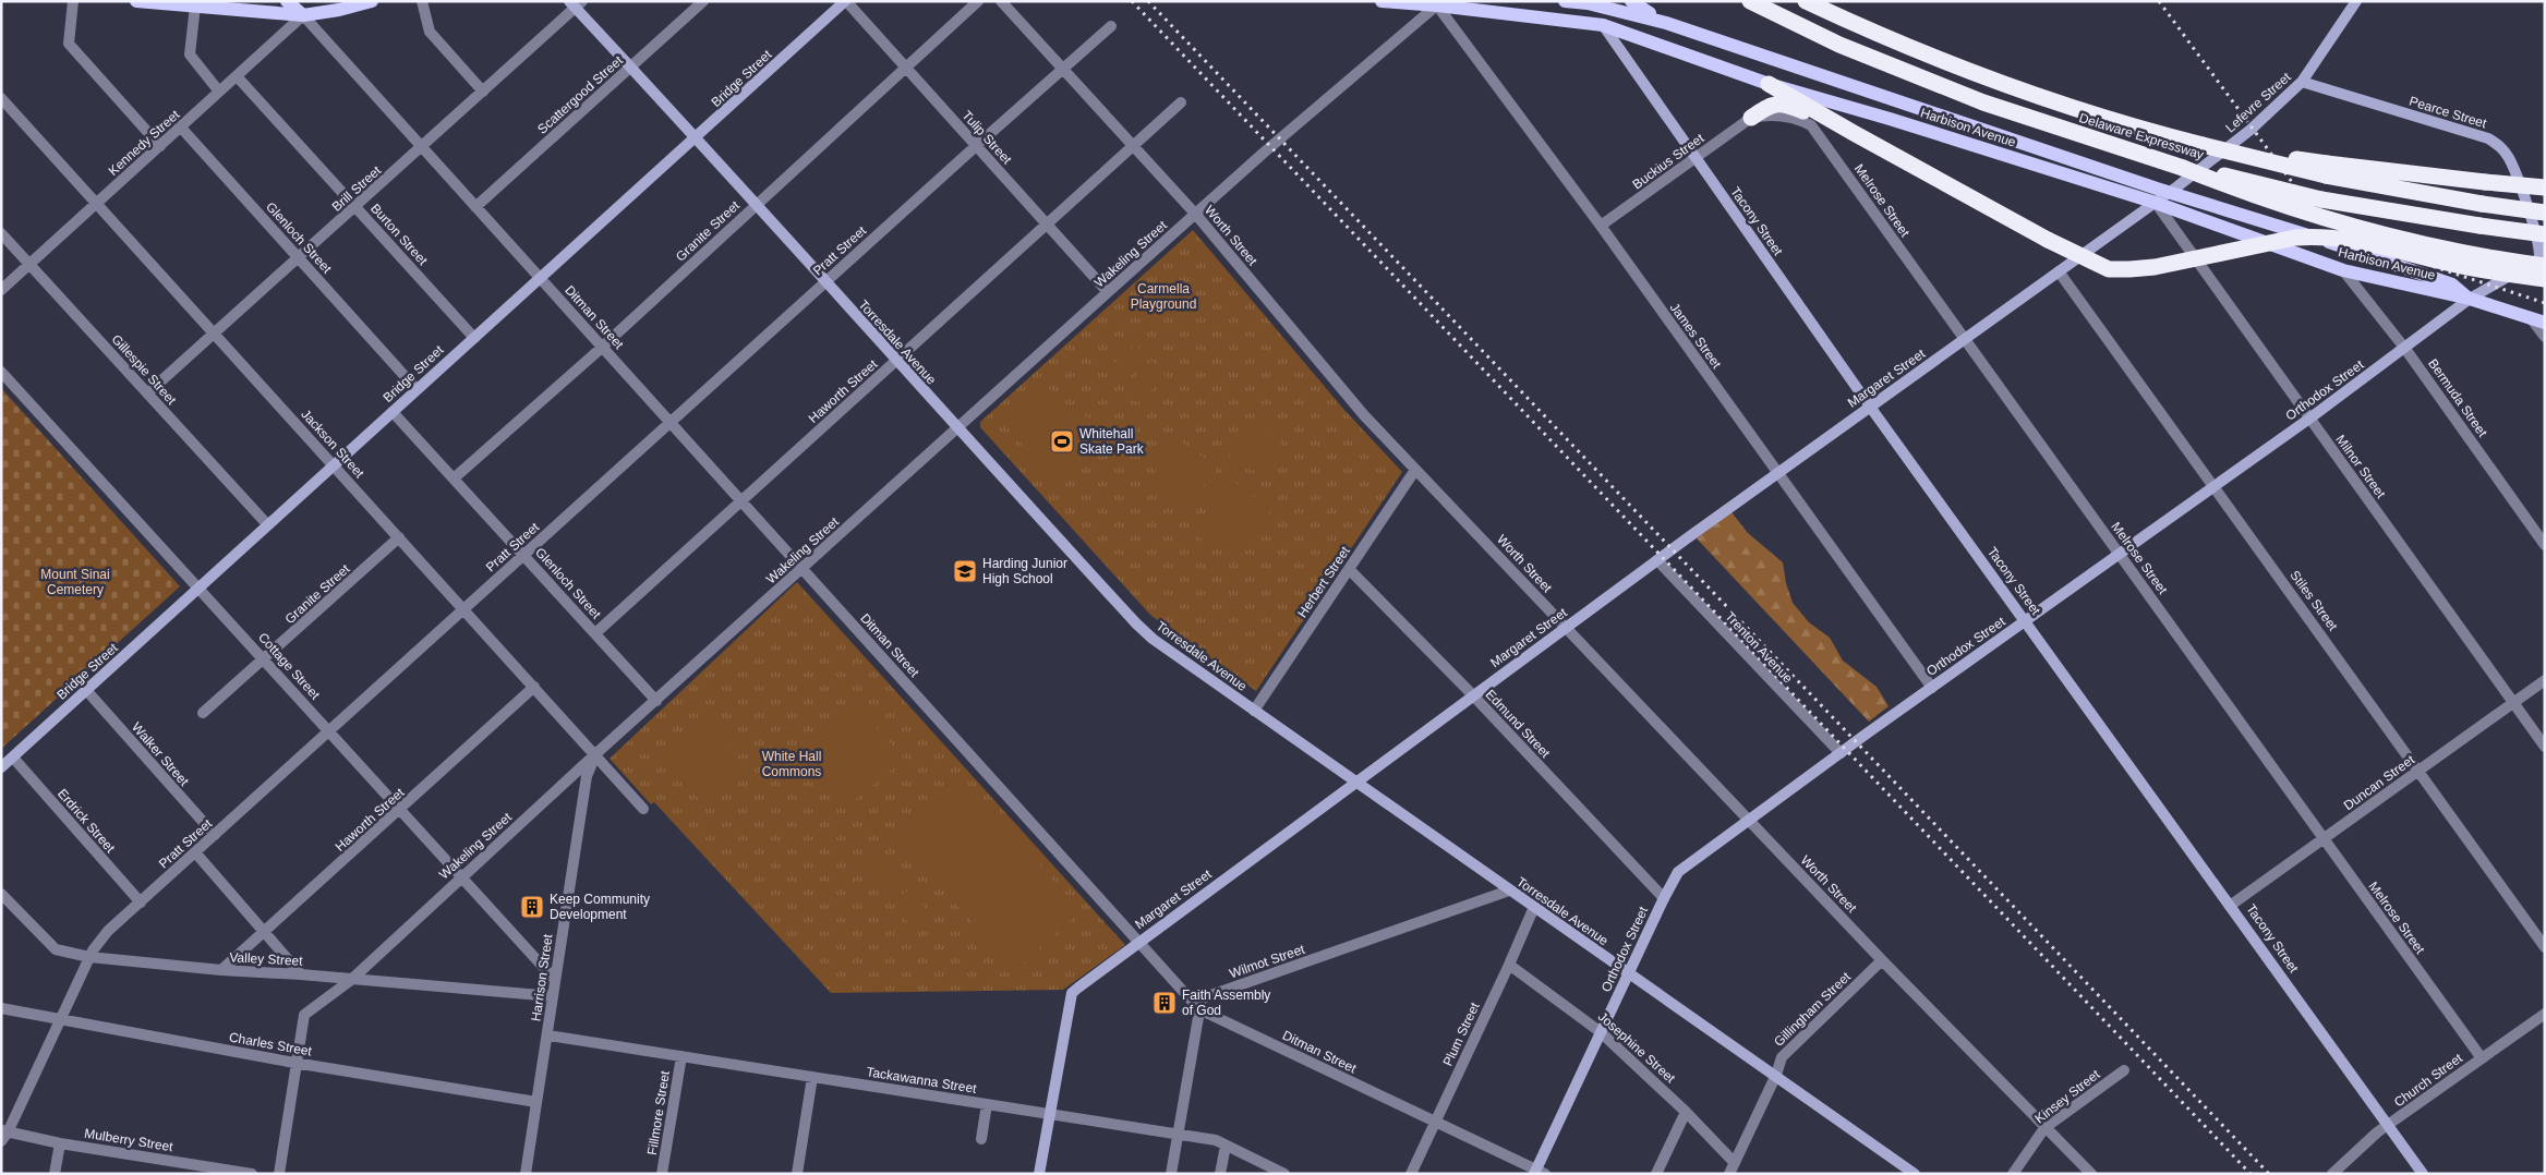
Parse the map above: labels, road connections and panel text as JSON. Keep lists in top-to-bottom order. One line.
{"streets":{"highway":["Delaware Expressway"],"main road":["Bridge Street","Lefevre Street","Pearce Street","Harbison Avenue","Tacony Street","Torresdale Avenue","Margaret Street","Orthodox Street"],"street":["Scattergood Street","Tulip Street","Kennedy Street","Buckius Street","Brill Street","Melrose Street","Granite Street","Burton Street","Worth Street","Glenloch Street","Pratt Street","Wakeling Street","Ditman Street","James Street","Gillespie Street","Haworth Street","Bermuda Street","Jackson Street","Milnor Street","Herbert Street","Stiles Street","Trenton Avenue","Cottage Street","Edmund Street","Walker Street","Duncan Street","Erdrick Street","Valley Street","Wilmot Street","Harrison Street","Gillingham Street","Plum Street","Charles Street","Josephine Street","Tackawanna Street","Church Street","Kinsey Street","Fillmore Street","Mulberry Street"]},"crossings":[["Bridge Street","Tulip Street"],["Bridge Street","Burton Street"],["Bridge Street","Glenloch Street"],["Bridge Street","Ditman Street"],["Bridge Street","Torresdale Avenue"],["Bridge Street","Gillespie Street"],["Bridge Street","Jackson Street"],["Bridge Street","Cottage Street"],["Bridge Street","Walker Street"],["Bridge Street","Erdrick Street"],["Scattergood Street","Ditman Street"],["Scattergood Street","Torresdale Avenue"],["Lefevre Street","Pearce Street"],["Lefevre Street","Harbison Avenue"],["Lefevre Street","Margaret Street"],["Lefevre Street","Milnor Street"],["Pearce Street","Orthodox Street"],["Harbison Avenue","Tacony Street"],["Harbison Avenue","Wakeling Street"],["Harbison Avenue","James Street"],["Harbison Avenue","Margaret Street"],["Harbison Avenue","Orthodox Street"],["Harbison Avenue","Bermuda Street"],["Harbison Avenue","Milnor Street"],["Tulip Street","Granite Street"],["Tulip Street","Pratt Street"],["Tulip Street","Wakeling Street"],["Tulip Street","Haworth Street"],["Kennedy Street","Burton Street"],["Kennedy Street","Glenloch Street"],["Kennedy Street","Ditman Street"],["Kennedy Street","Gillespie Street"],["Kennedy Street","Jackson Street"],["Buckius Street","Melrose Street"],["Buckius Street","Tacony Street"],["Buckius Street","James Street"],["Brill Street","Burton Street"],["Brill Street","Glenloch Street"],["Brill Street","Ditman Street"],["Brill Street","Torresdale Avenue"],["Brill Street","Gillespie Street"],["Brill Street","Jackson Street"],["Melrose Street","Margaret Street"],["Melrose Street","Orthodox Street"],["Melrose Street","Duncan Street"],["Melrose Street","Church Street"],["Tacony Street","Margaret Street"],["Tacony Street","Orthodox Street"],["Tacony Street","Duncan Street"],["Tacony Street","Church Street"],["Granite Street","Glenloch Street"],["Granite Street","Ditman Street"],["Granite Street","Torresdale Avenue"],["Granite Street","Jackson Street"],["Granite Street","Cottage Street"],["Worth Street","Pratt Street"],["Worth Street","Wakeling Street"],["Worth Street","Margaret Street"],["Worth Street","Orthodox Street"],["Worth Street","Haworth Street"],["Worth Street","Herbert Street"],["Worth Street","Gillingham Street"],["Worth Street","Kinsey Street"],["Glenloch Street","Pratt Street"],["Glenloch Street","Wakeling Street"],["Glenloch Street","Haworth Street"],["Pratt Street","Ditman Street"],["Pratt Street","Torresdale Avenue"],["Pratt Street","Jackson Street"],["Pratt Street","Cottage Street"],["Pratt Street","Walker Street"],["Pratt Street","Erdrick Street"],["Pratt Street","Valley Street"],["Pratt Street","Charles Street"],["Pratt Street","Mulberry Street"],["Wakeling Street","Ditman Street"],["Wakeling Street","James Street"],["Wakeling Street","Torresdale Avenue"],["Wakeling Street","Jackson Street"],["Wakeling Street","Cottage Street"],["Wakeling Street","Valley Street"],["Wakeling Street","Harrison Street"],["Wakeling Street","Charles Street"],["Ditman Street","Margaret Street"],["Ditman Street","Orthodox Street"],["Ditman Street","Haworth Street"],["Ditman Street","Wilmot Street"],["Ditman Street","Plum Street"],["James Street","Margaret Street"],["James Street","Orthodox Street"],["Torresdale Avenue","Margaret Street"],["Torresdale Avenue","Orthodox Street"],["Torresdale Avenue","Haworth Street"],["Torresdale Avenue","Herbert Street"],["Torresdale Avenue","Wilmot Street"],["Torresdale Avenue","Gillingham Street"],["Torresdale Avenue","Plum Street"],["Margaret Street","Milnor Street"],["Margaret Street","Stiles Street"],["Margaret Street","Trenton Avenue"],["Margaret Street","Edmund Street"],["Margaret Street","Tackawanna Street"],["Orthodox Street","Bermuda Street"],["Orthodox Street","Milnor Street"],["Orthodox Street","Stiles Street"],["Orthodox Street","Trenton Avenue"],["Orthodox Street","Edmund Street"],["Orthodox Street","Josephine Street"],["Haworth Street","Jackson Street"],["Haworth Street","Cottage Street"],["Haworth Street","Valley Street"],["Jackson Street","Harrison Street"],["Milnor Street","Duncan Street"],["Herbert Street","Edmund Street"],["Stiles Street","Duncan Street"],["Cottage Street","Harrison Street"],["Valley Street","Harrison Street"],["Harrison Street","Charles Street"],["Harrison Street","Tackawanna Street"],["Gillingham Street","Josephine Street"],["Plum Street","Josephine Street"],["Tackawanna Street","Fillmore Street"]],"parks":["Carmella Playground","Mount Sinai Cemetery","White Hall Commons"],"places":{"sports":["Whitehall Skate Park"],"school or university":["Harding Junior High School"],"building":["Keep Community Development","Faith Assembly of God"]}}
